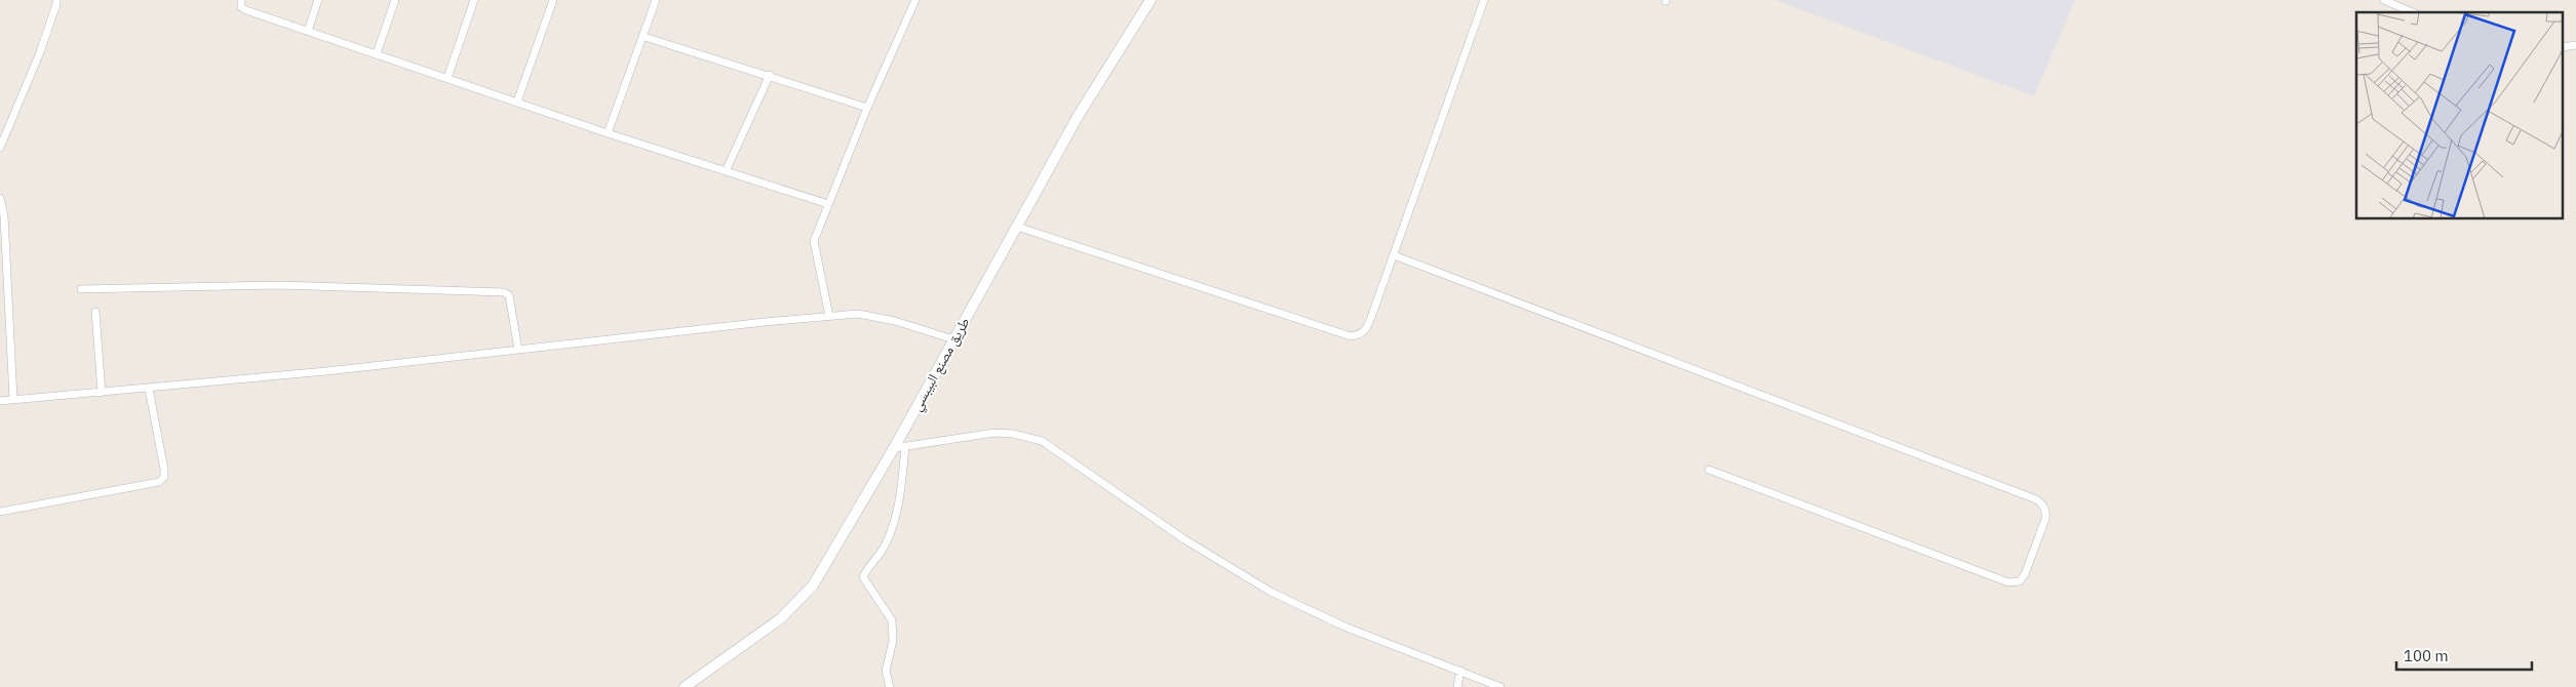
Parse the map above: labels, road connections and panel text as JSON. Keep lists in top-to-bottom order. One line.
{"streets":{"main road":["طريق مصنع البيبسي"]},"scale_bar":"100 m"}
